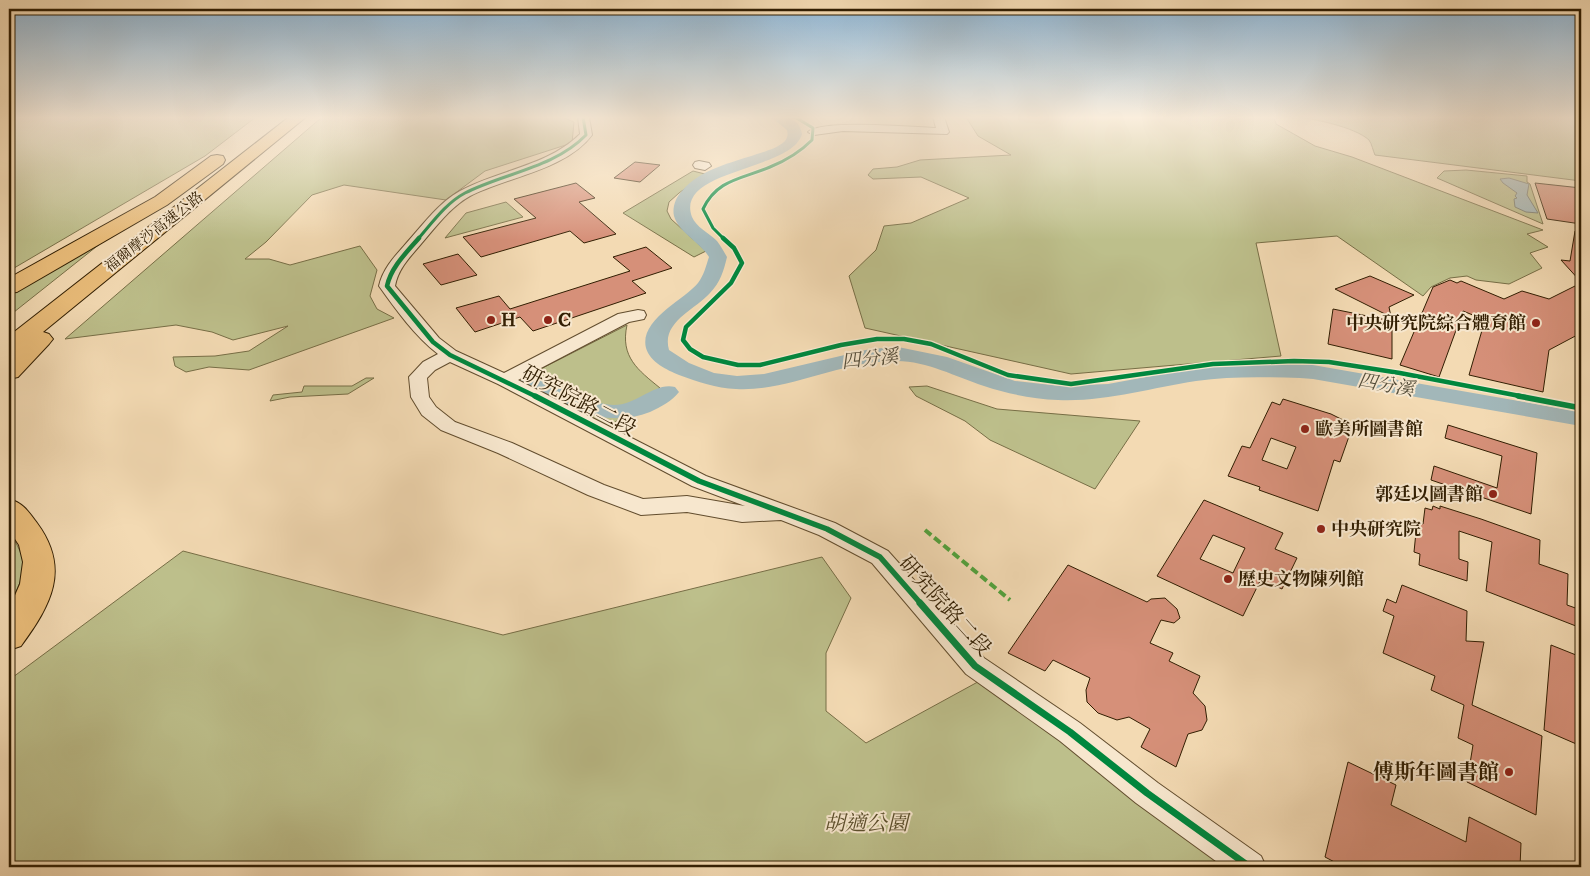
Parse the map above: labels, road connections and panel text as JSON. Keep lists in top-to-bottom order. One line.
{"streets":{"highway":["福爾摩沙高速公路"],"street":["研究院路二段"]},"water":["四分溪"],"parks":["胡適公園"],"places":["H","C","中央研究院綜合體育館","歐美所圖書館","郭廷以圖書館","中央研究院","歷史文物陳列館","傅斯年圖書館"]}
